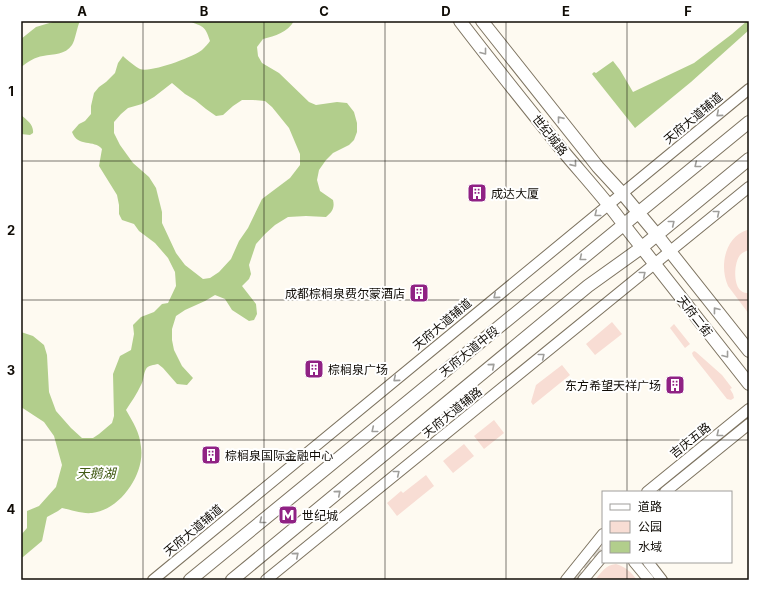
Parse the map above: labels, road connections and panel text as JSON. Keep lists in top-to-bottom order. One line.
{"streets":{"main road":["世纪城路","天府二街","天府大道中段"],"street":["天府大道辅道","天府大道辅路","吉庆五路"]},"crossings":[["天府大道辅道","世纪城路"],["世纪城路","天府二街"],["世纪城路","天府大道中段"],["天府二街","天府大道辅路"]],"one_way":["天府大道辅道","天府大道辅路"],"water":["天鹅湖"],"places":{"building":["成达大厦","成都棕榈泉费尔蒙酒店","棕榈泉广场","东方希望天祥广场","棕榈泉国际金融中心"],"metro station":["世纪城"]},"legend":["道路","公园","水域"],"grid":{"columns":["A","B","C","D","E","F"],"rows":["1","2","3","4"]}}
